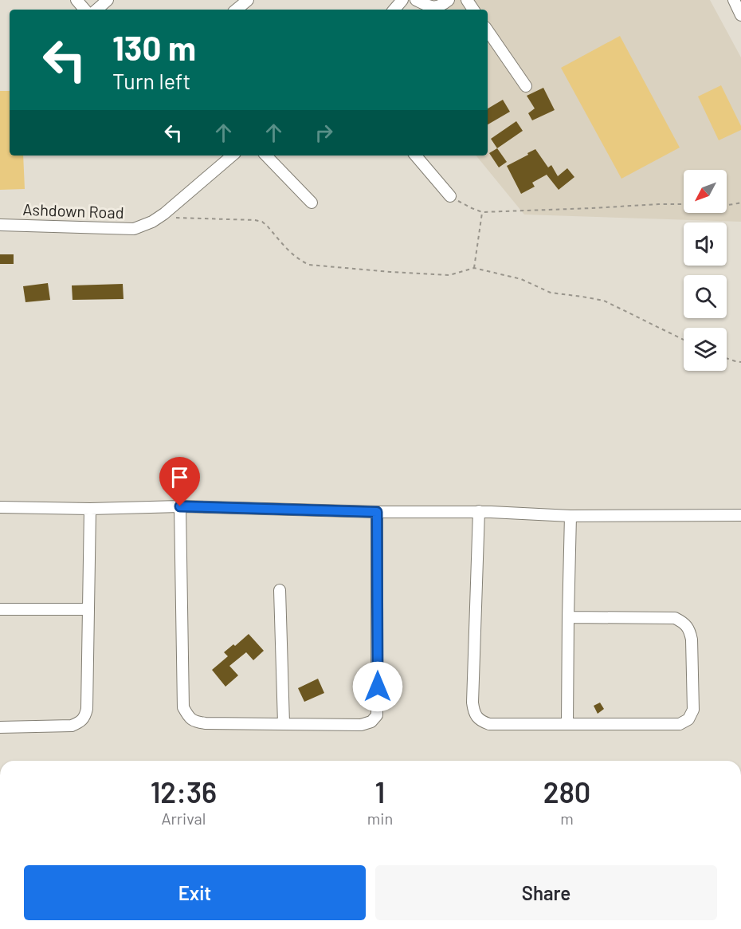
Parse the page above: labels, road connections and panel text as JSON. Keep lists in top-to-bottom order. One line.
{"streets":{"street":["Ashdown Road"]},"north":"bottom left","page":{"turn":["130 m","Turn left"],"eta":["12:36","Arrival","1","min","280","m"],"buttons":["Exit","Share"]}}
